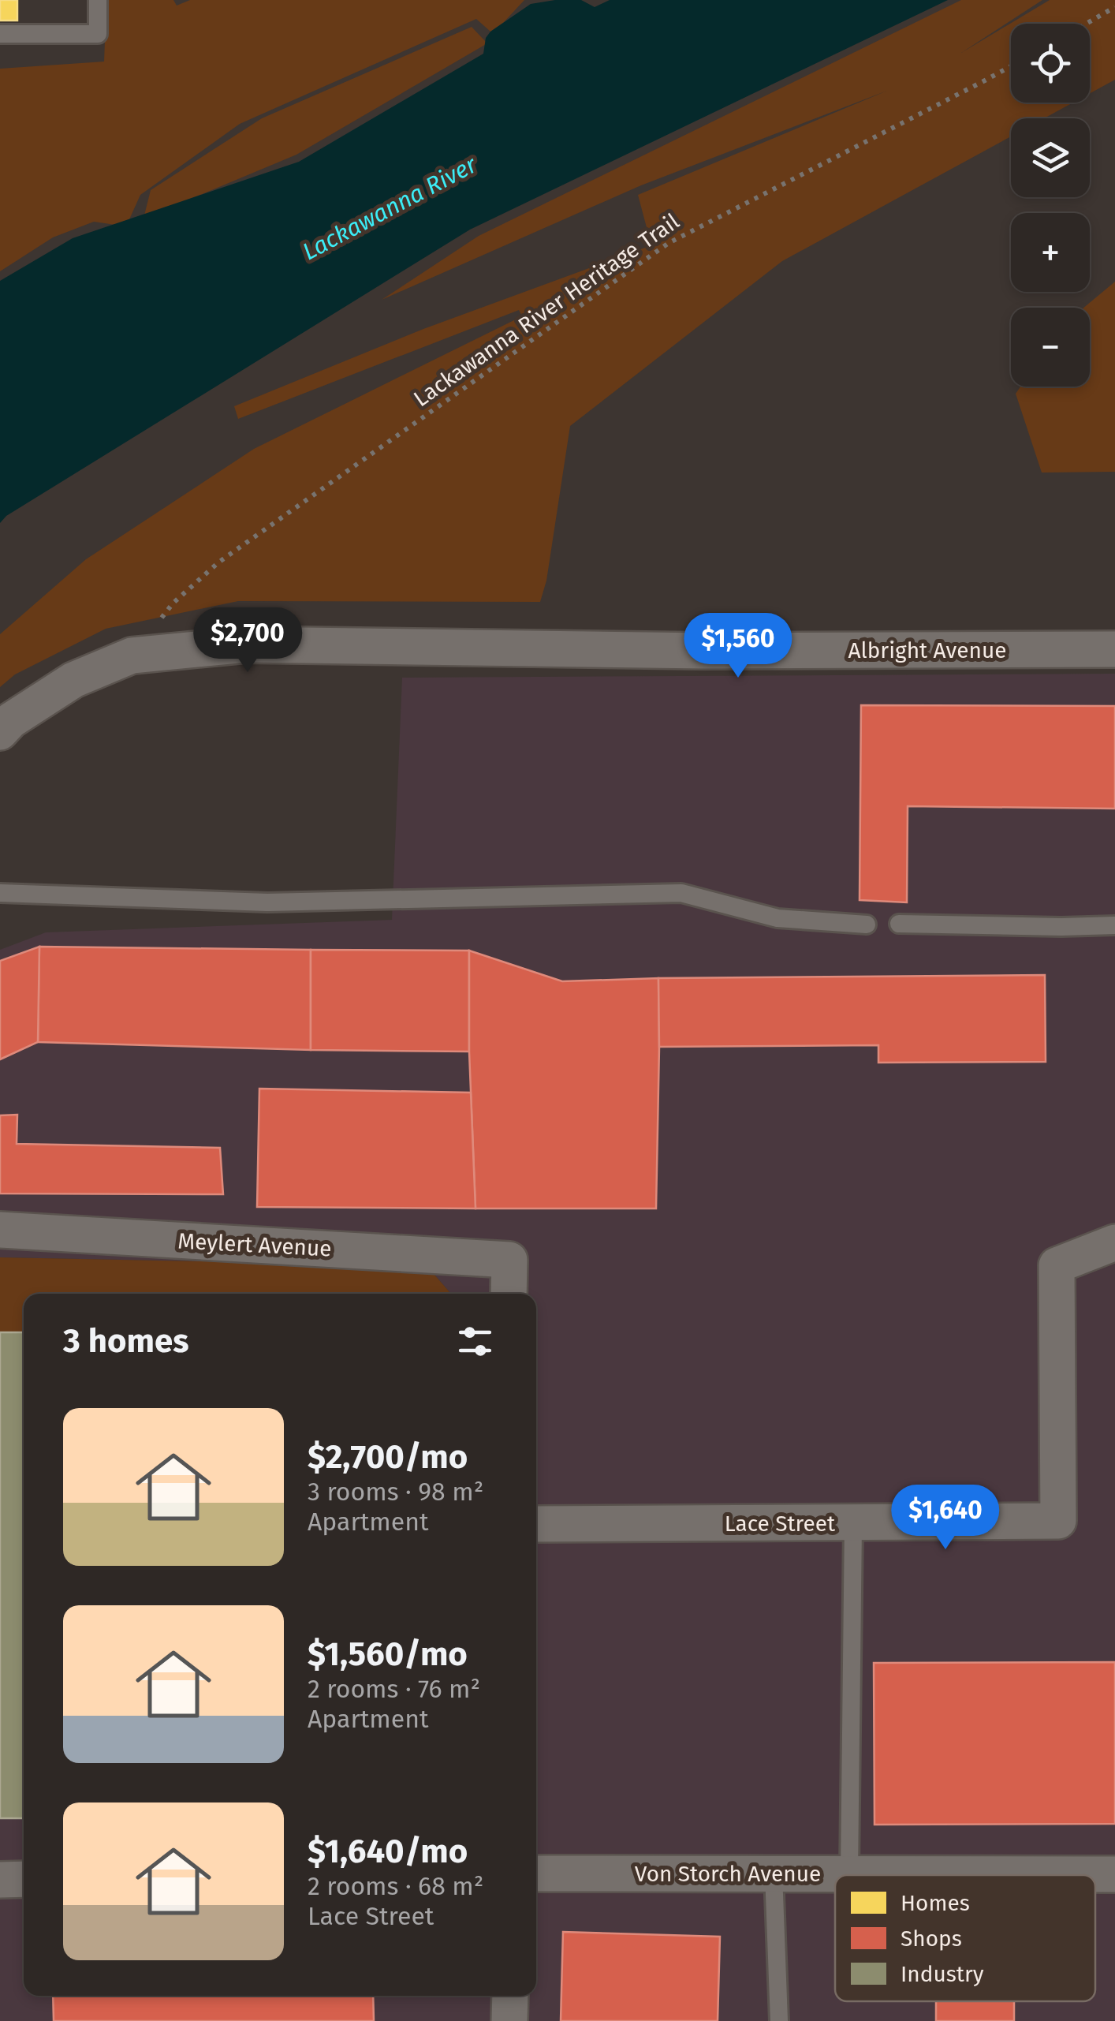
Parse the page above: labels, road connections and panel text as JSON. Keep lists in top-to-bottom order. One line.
{"streets":{"street":["Albright Avenue","Meylert Avenue","Lace Street","Von Storch Avenue"],"path":["Lackawanna River Heritage Trail"]},"crossings":[["Lackawanna River Heritage Trail","Albright Avenue"]],"water":["Lackawanna River"],"legend":["Homes","Shops","Industry"],"page":{"map_buttons":["+","−"],"price":["$2,700","$1,560","$1,640"],"heading":"3 homes","list":[{"name":"$2,700/mo","note":"3 rooms · 98 m² · Apartment"},{"name":"$1,560/mo","note":"2 rooms · 76 m² · Apartment"},{"name":"$1,640/mo","note":"2 rooms · 68 m² · Lace Street"}]}}
